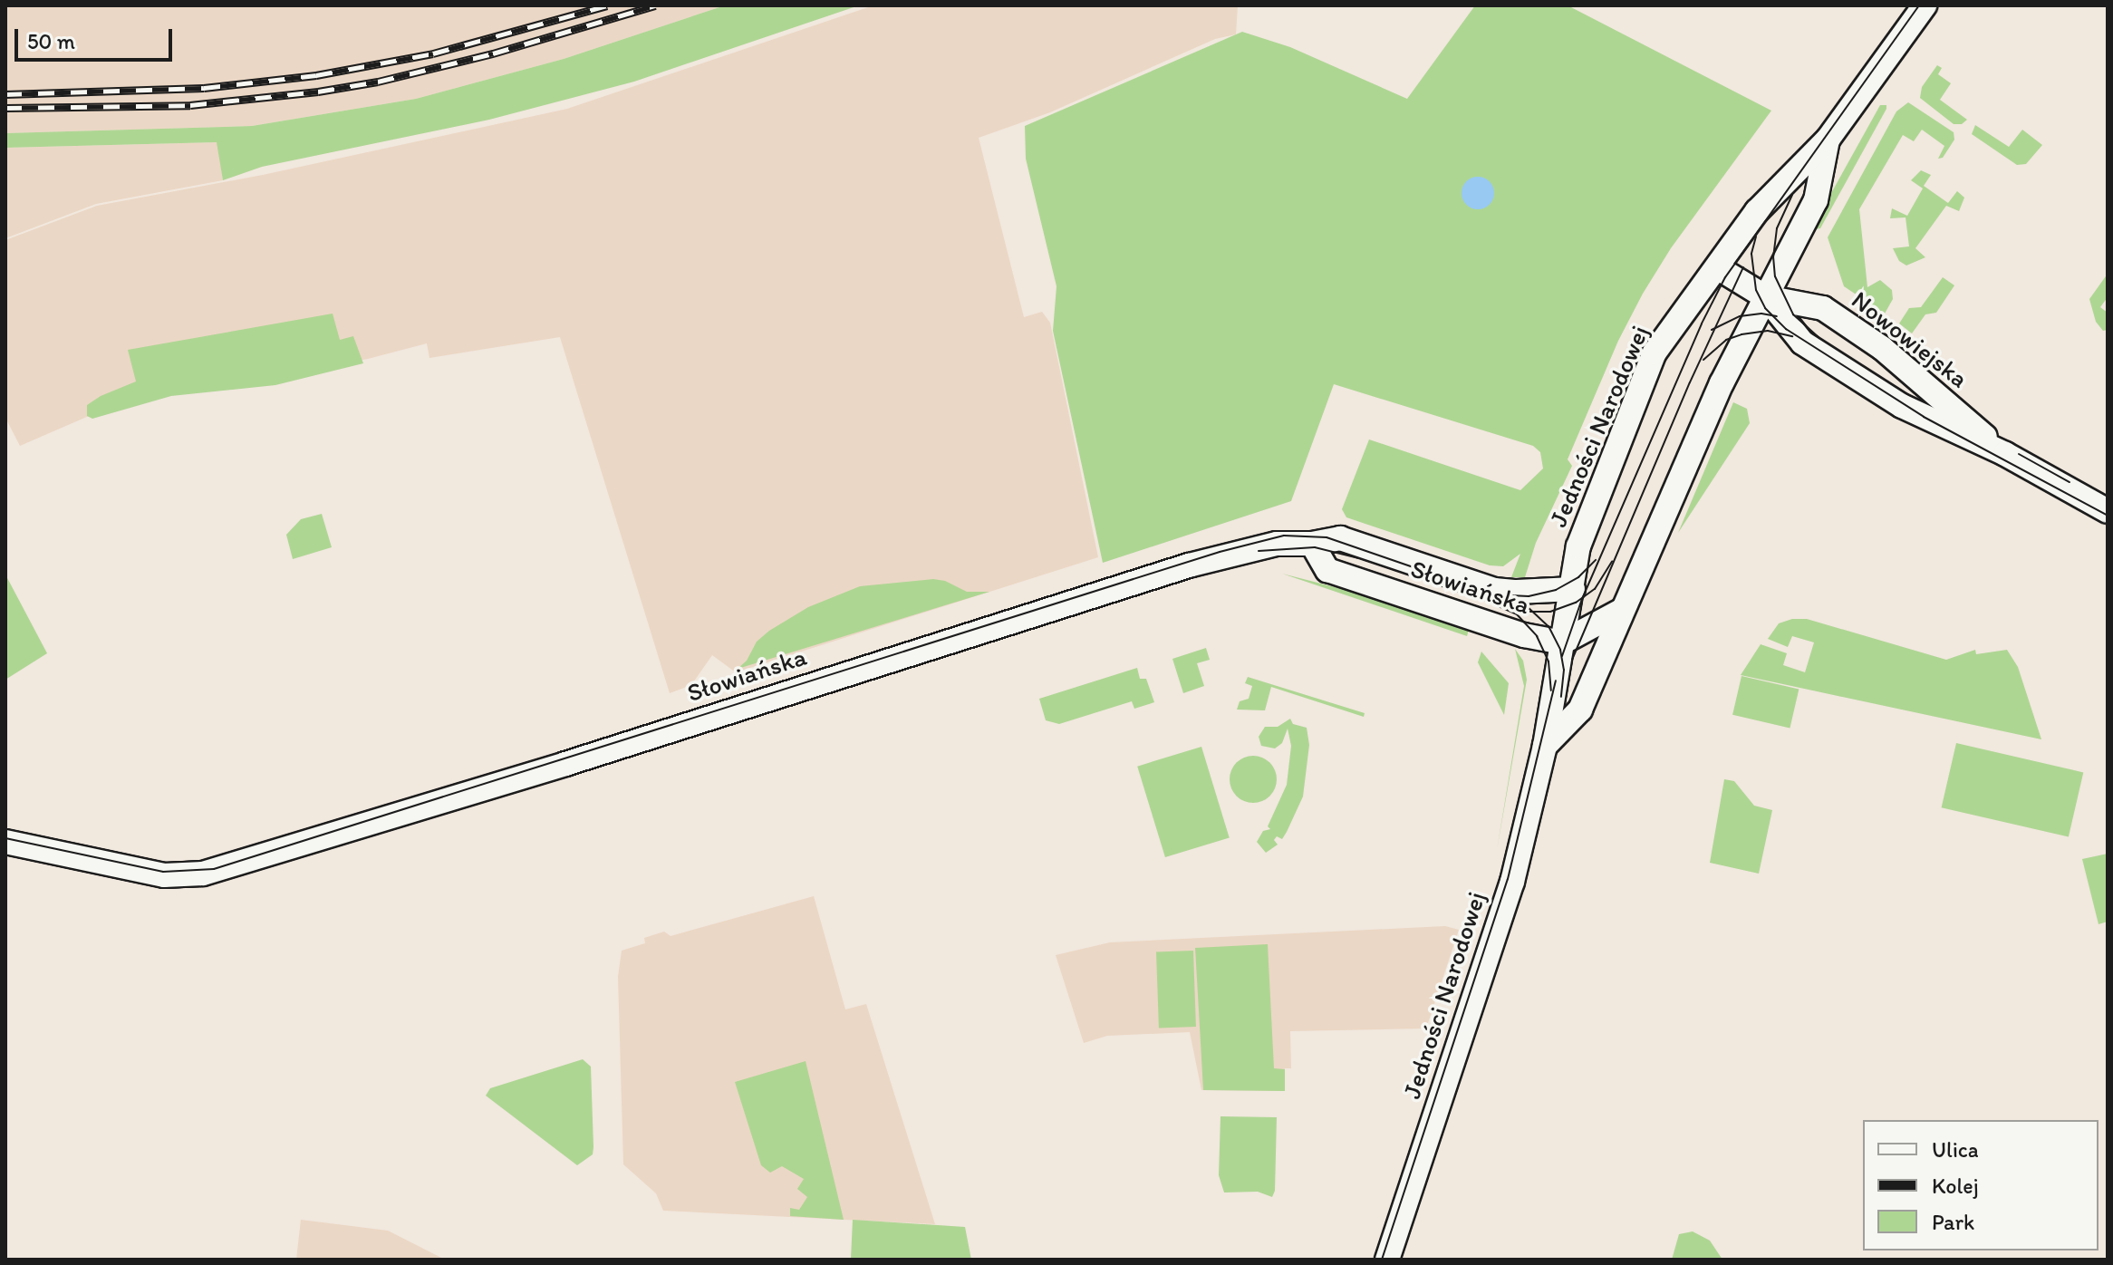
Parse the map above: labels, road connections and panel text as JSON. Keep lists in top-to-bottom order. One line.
{"streets":{"street":["Nowowiejska","Jedności Narodowej","Słowiańska"]},"crossings":[["Nowowiejska","Jedności Narodowej"],["Jedności Narodowej","Słowiańska"]],"legend":["Ulica","Kolej","Park"],"scale_bar":"50 m"}
